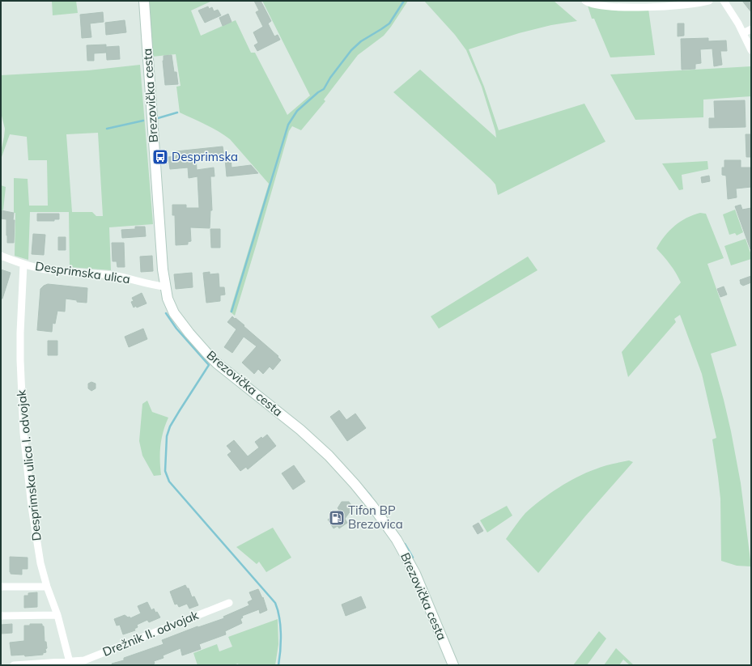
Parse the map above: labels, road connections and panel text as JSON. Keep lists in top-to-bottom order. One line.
{"streets":{"main road":["Brezovička cesta"],"street":["Desprimska ulica","Desprimska ulica I. odvojak","Drežnik II. odvojak"]},"crossings":[["Brezovička cesta","Desprimska ulica"],["Desprimska ulica","Desprimska ulica I. odvojak"],["Desprimska ulica I. odvojak","Drežnik II. odvojak"]],"places":{"bus stop":["Desprimska"],"fuel station":["Tifon BP Brezovica"]}}
